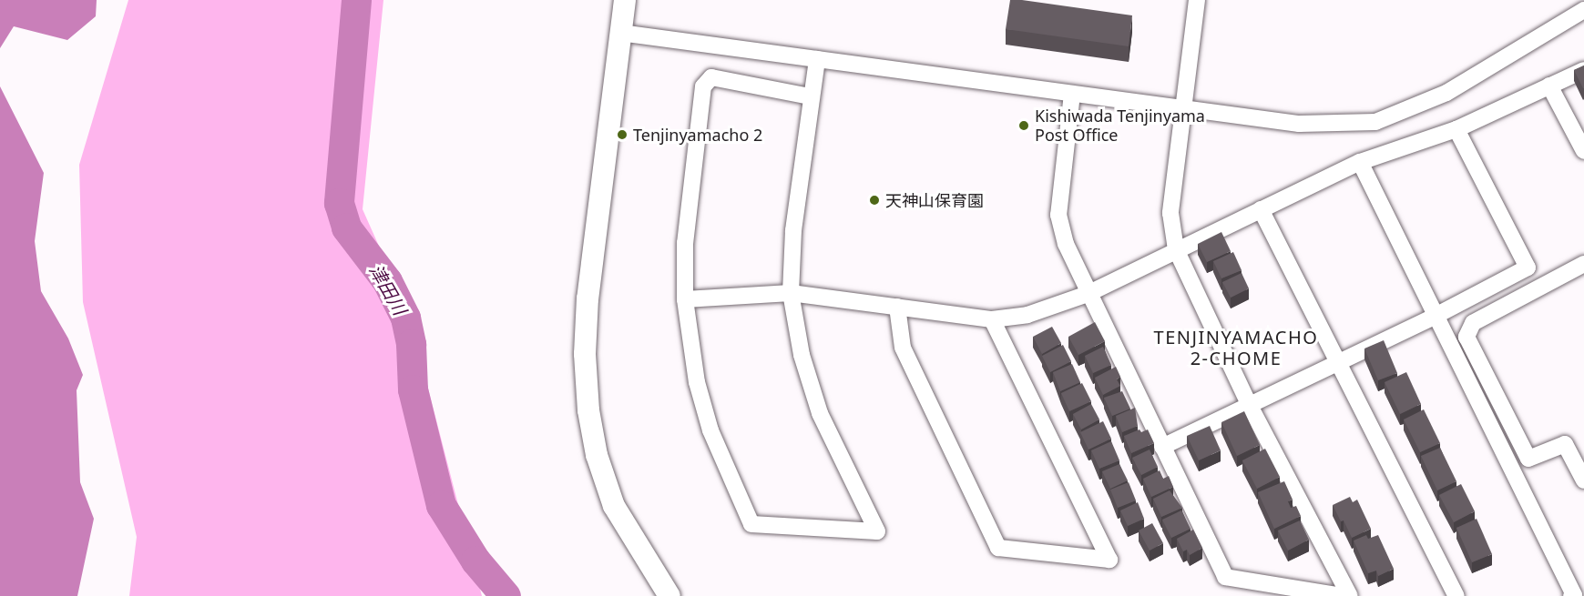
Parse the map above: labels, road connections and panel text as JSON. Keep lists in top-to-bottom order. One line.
{"districts":["TENJINYAMACHO 2-CHOME"],"water":["津田川"],"places":["Kishiwada Tenjinyama Post Office","Tenjinyamacho 2","天神山保育園"]}
